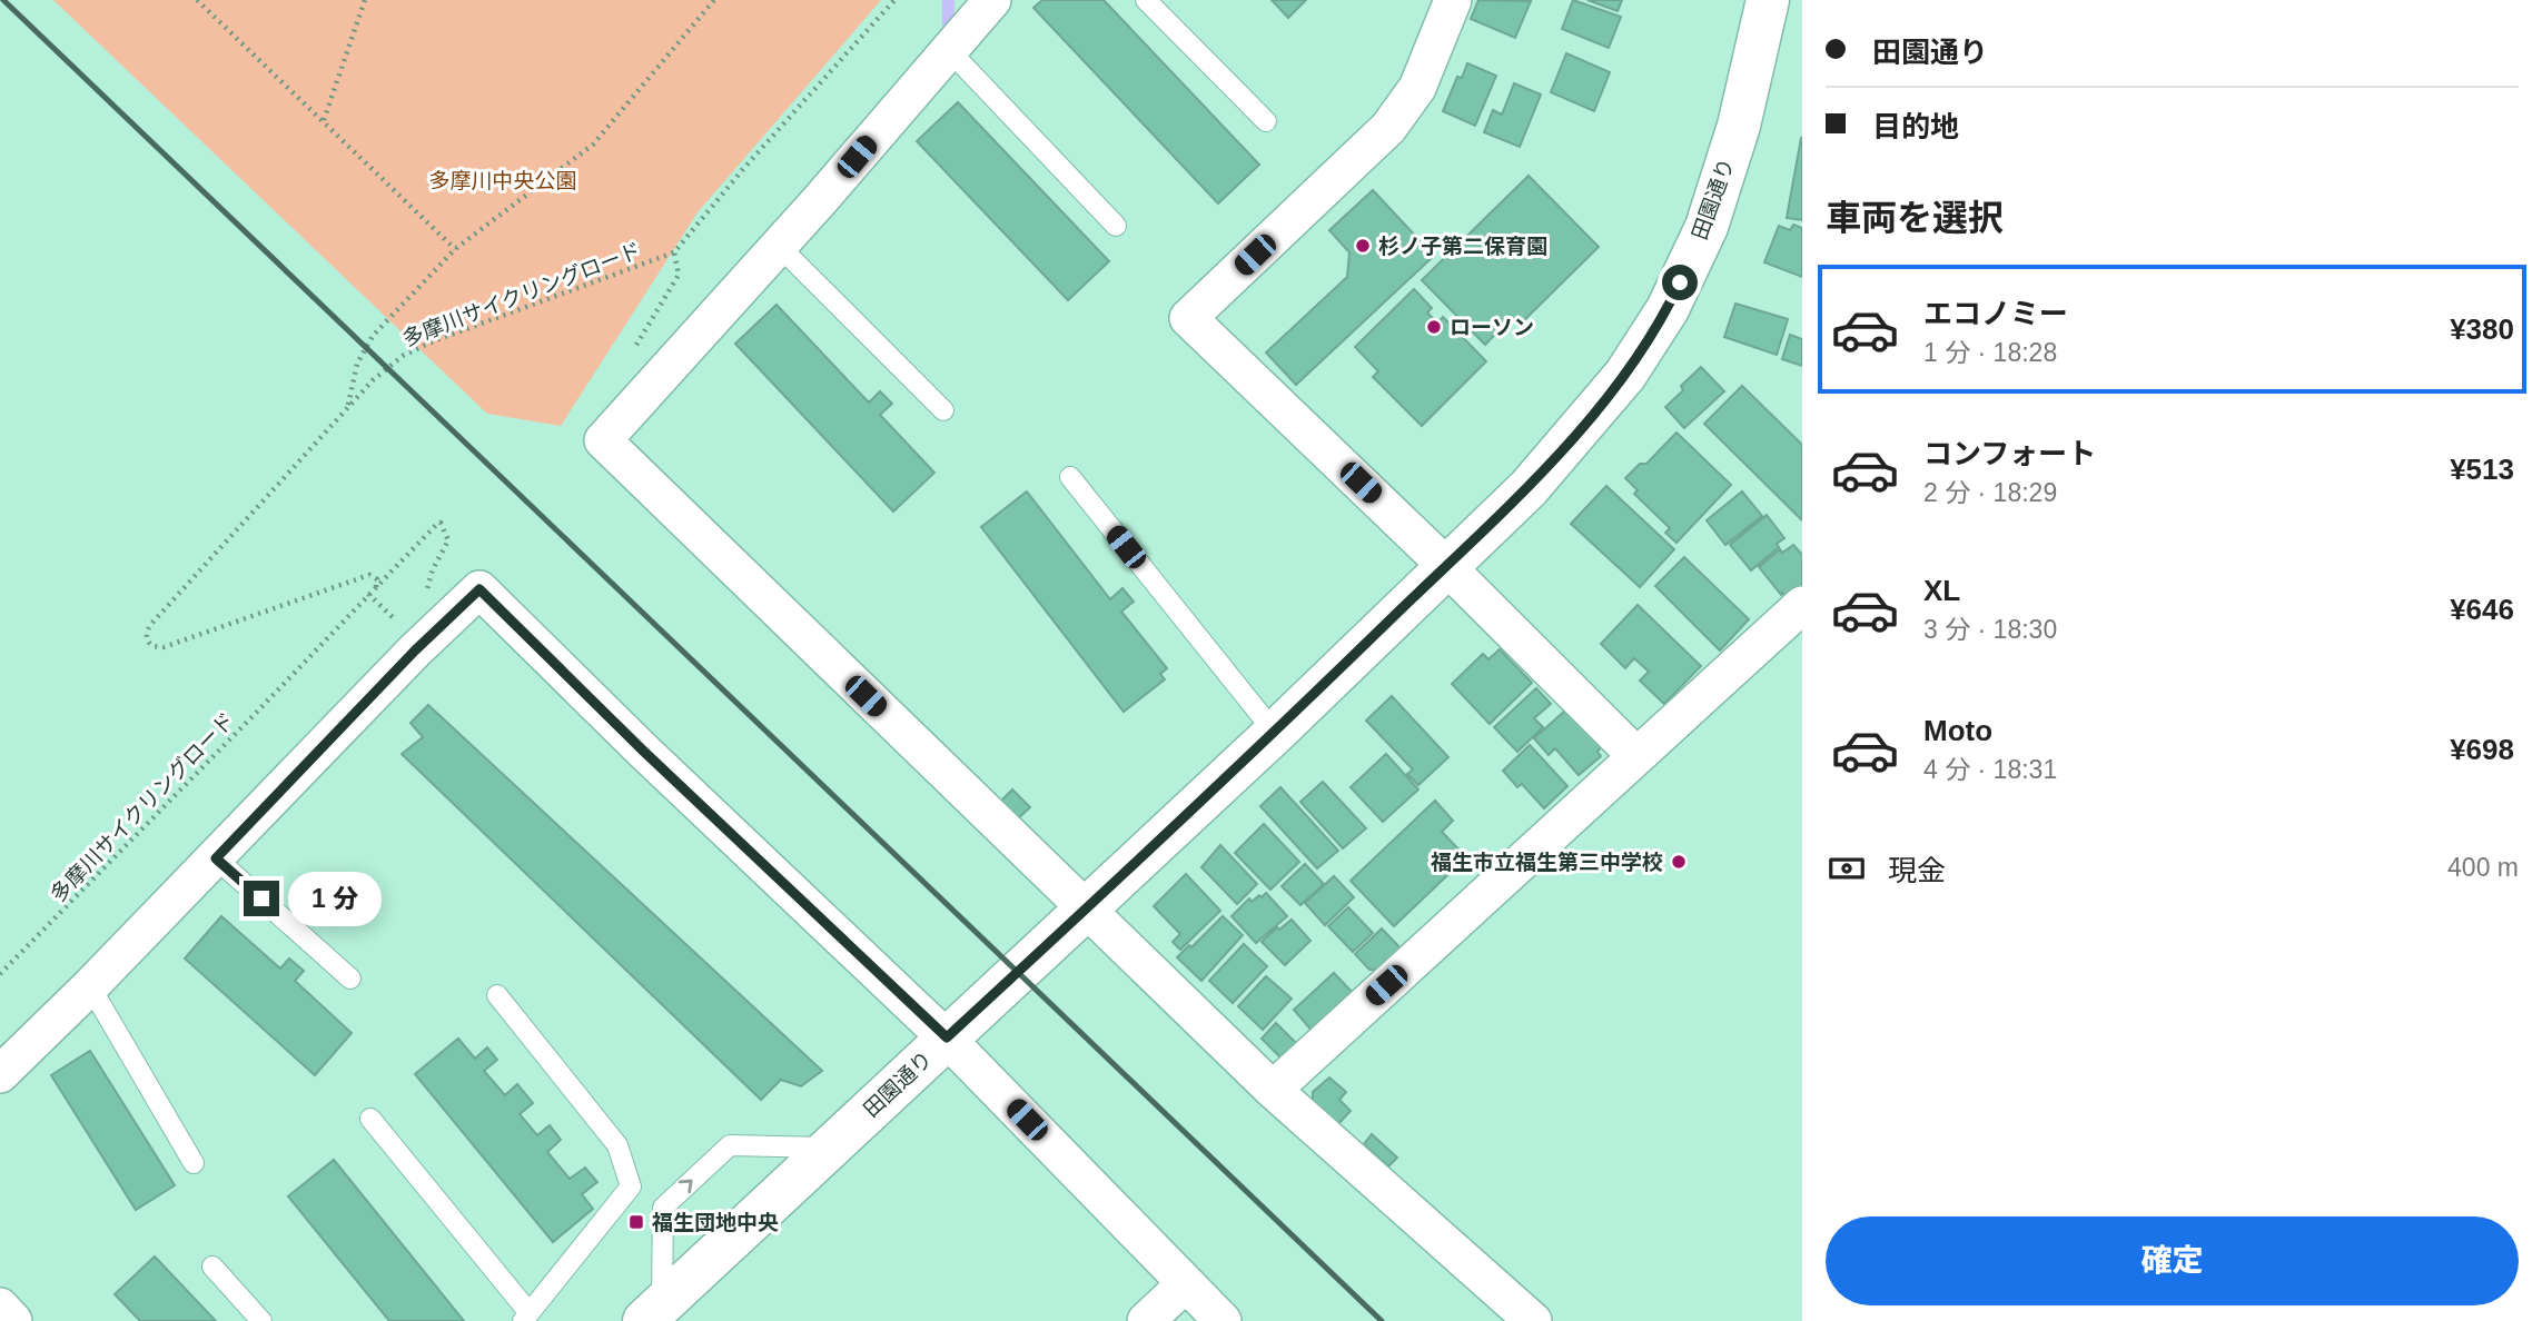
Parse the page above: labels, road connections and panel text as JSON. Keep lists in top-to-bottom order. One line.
{"streets":{"street":["田園通り"],"path":["多摩川サイクリングロード"]},"parks":["多摩川中央公園"],"places":{"other":["杉ノ子第二保育園","ローソン","福生市立福生第三中学校"],"transit":["福生団地中央"]},"page":{"banner":["田園通り","目的地"],"heading":"車両を選択","list":[{"name":"エコノミー","note":"1 分 · 18:28","value":"¥380"},{"name":"コンフォート","note":"2 分 · 18:29","value":"¥513"},{"name":"XL","note":"3 分 · 18:30","value":"¥646"},{"name":"Moto","note":"4 分 · 18:31","value":"¥698"}],"pay":["現金","400 m"],"bubble":"1 分","buttons":"確定"}}
